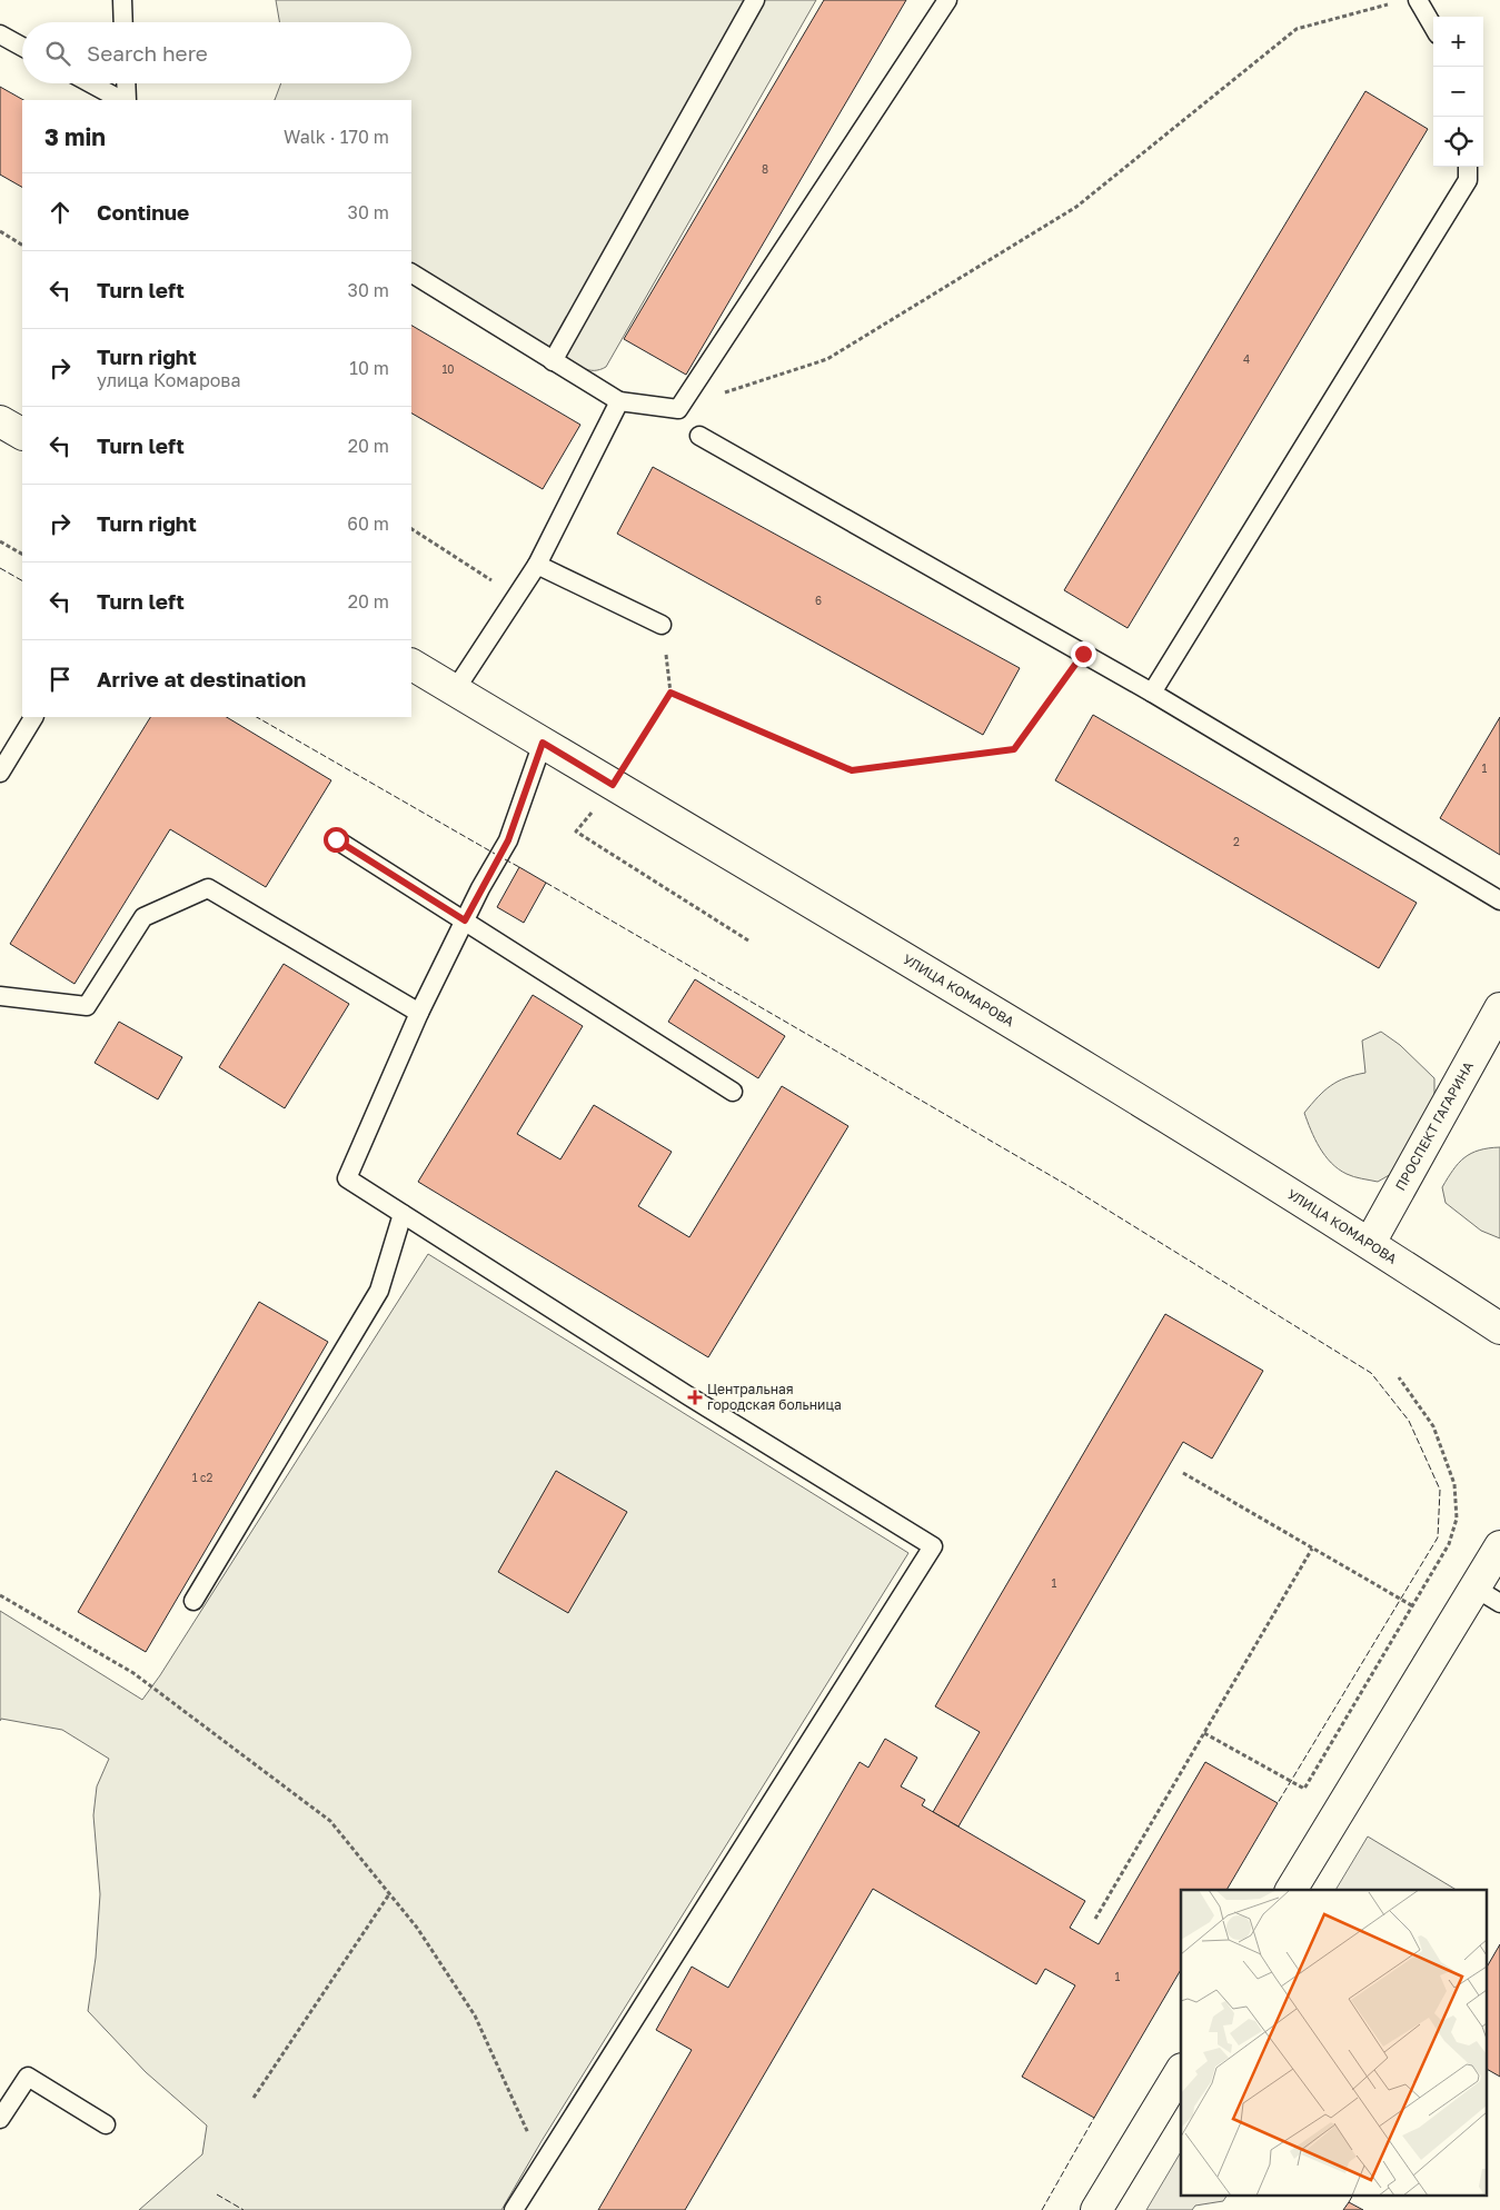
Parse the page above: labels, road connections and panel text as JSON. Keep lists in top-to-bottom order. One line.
{"streets":{"main road":["УЛИЦА КОМАРОВА","ПРОСПЕКТ ГАГАРИНА"]},"crossings":[["УЛИЦА КОМАРОВА","ПРОСПЕКТ ГАГАРИНА"]],"places":{"health":["Центральная городская больница"]},"house_numbers":["8","4","10","6","1","2","1 с2","1","1"],"page":{"map_buttons":["+","−"],"search":"Search here","heading":["3 min","Walk · 170 m"],"list":[["Continue","30 m"],["Turn left","30 m"],["Turn right","улица Комарова","10 m"],["Turn left","20 m"],["Turn right","60 m"],["Turn left","20 m"],"Arrive at destination"]}}
